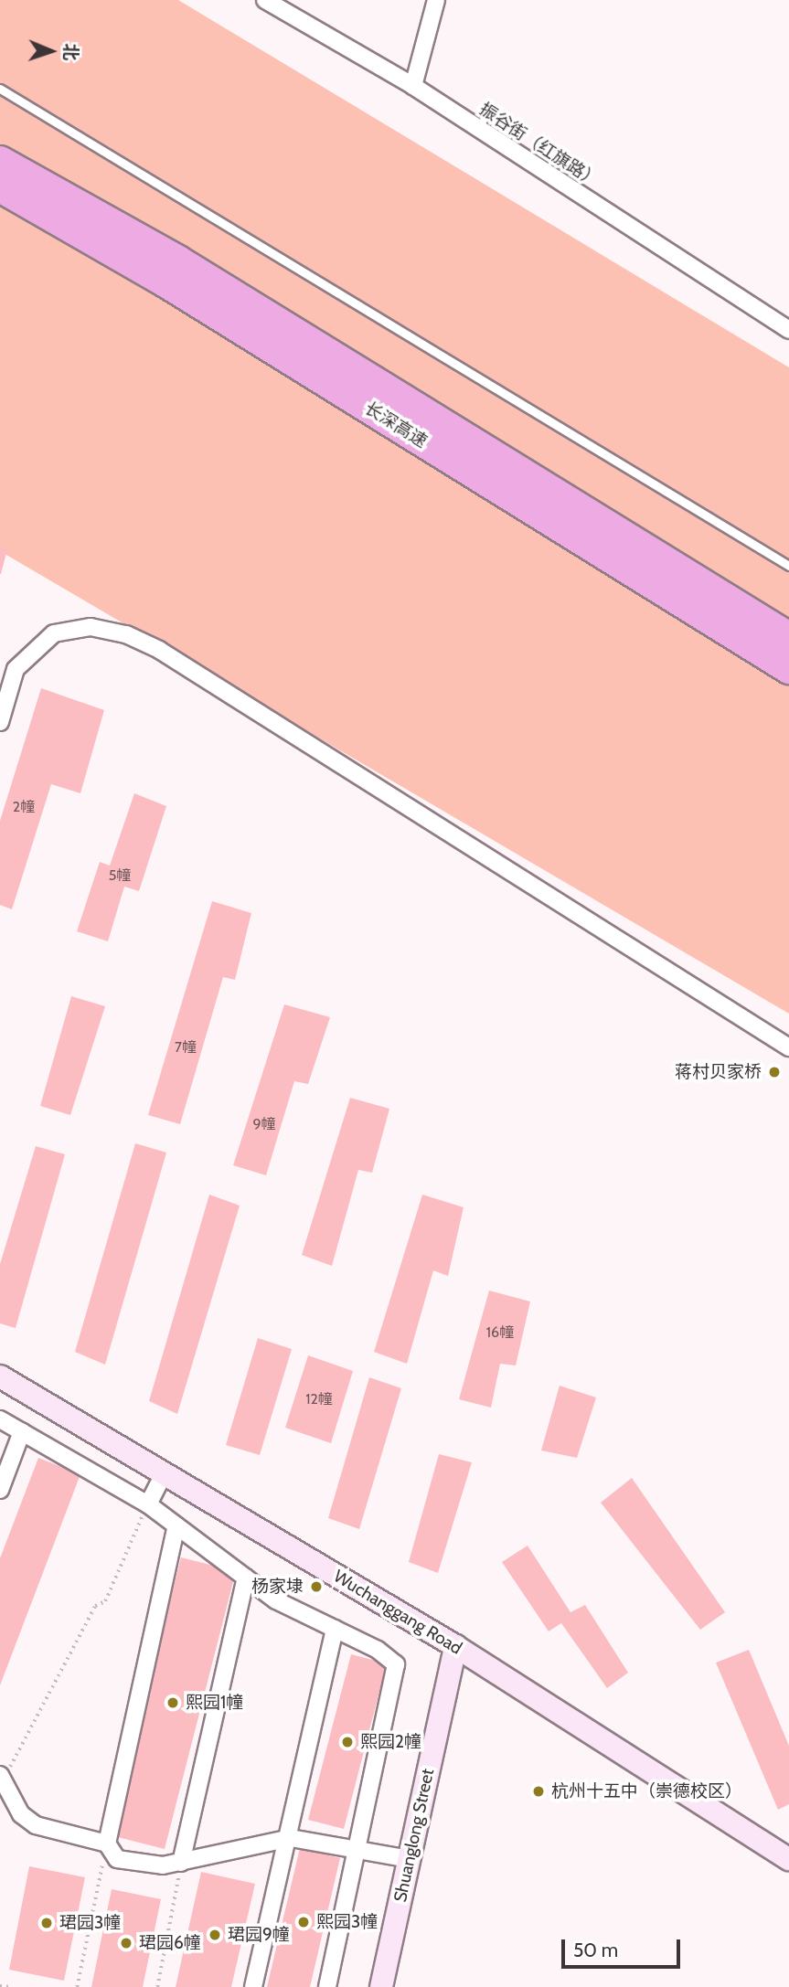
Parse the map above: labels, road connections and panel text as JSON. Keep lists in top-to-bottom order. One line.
{"streets":{"highway":["长深高速"],"street":["振谷街（红旗路）","Wuchanggang Road","Shuanglong Street"]},"crossings":[["Wuchanggang Road","Shuanglong Street"]],"places":["蒋村贝家桥","杨家埭","熙园1幢","熙园2幢","杭州十五中（崇德校区）","熙园3幢","珺园3幢","珺园9幢","珺园6幢"],"house_numbers":["2幢","5幢","7幢","9幢","16幢","12幢"],"scale_bar":"50 m","north":"right"}
